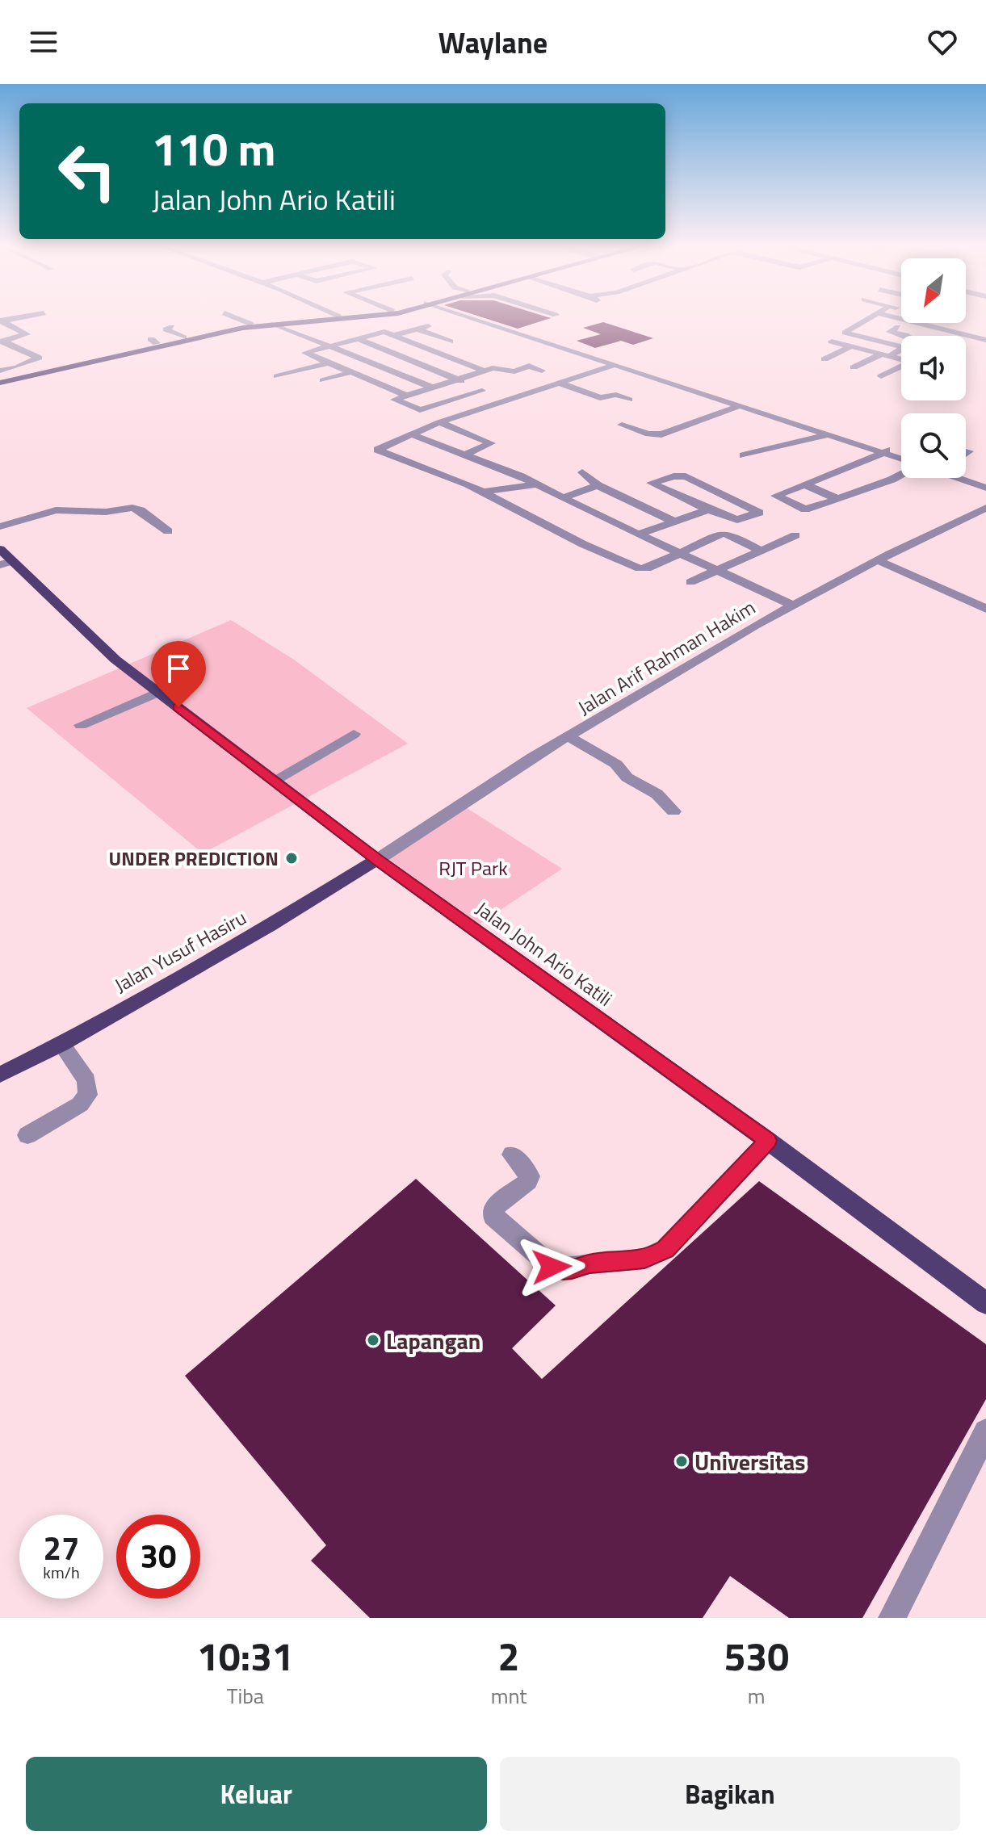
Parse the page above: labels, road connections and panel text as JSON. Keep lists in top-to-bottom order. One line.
{"streets":{"main road":["Jalan Yusuf Hasiru","Jalan John Ario Katili"],"street":["Jalan Arif Rahman Hakim"]},"crossings":[["Jalan Arif Rahman Hakim","Jalan Yusuf Hasiru"],["Jalan Arif Rahman Hakim","Jalan John Ario Katili"],["Jalan Yusuf Hasiru","Jalan John Ario Katili"]],"parks":["RJT Park"],"places":["UNDER PREDICTION","Lapangan","Universitas"],"north":"bottom left","page":{"header":"Waylane","turn":["110 m","Jalan John Ario Katili"],"speed":"27 km/h","limit":"30","eta":["10:31","Tiba","2","mnt","530","m"],"buttons":["Keluar","Bagikan"]}}
